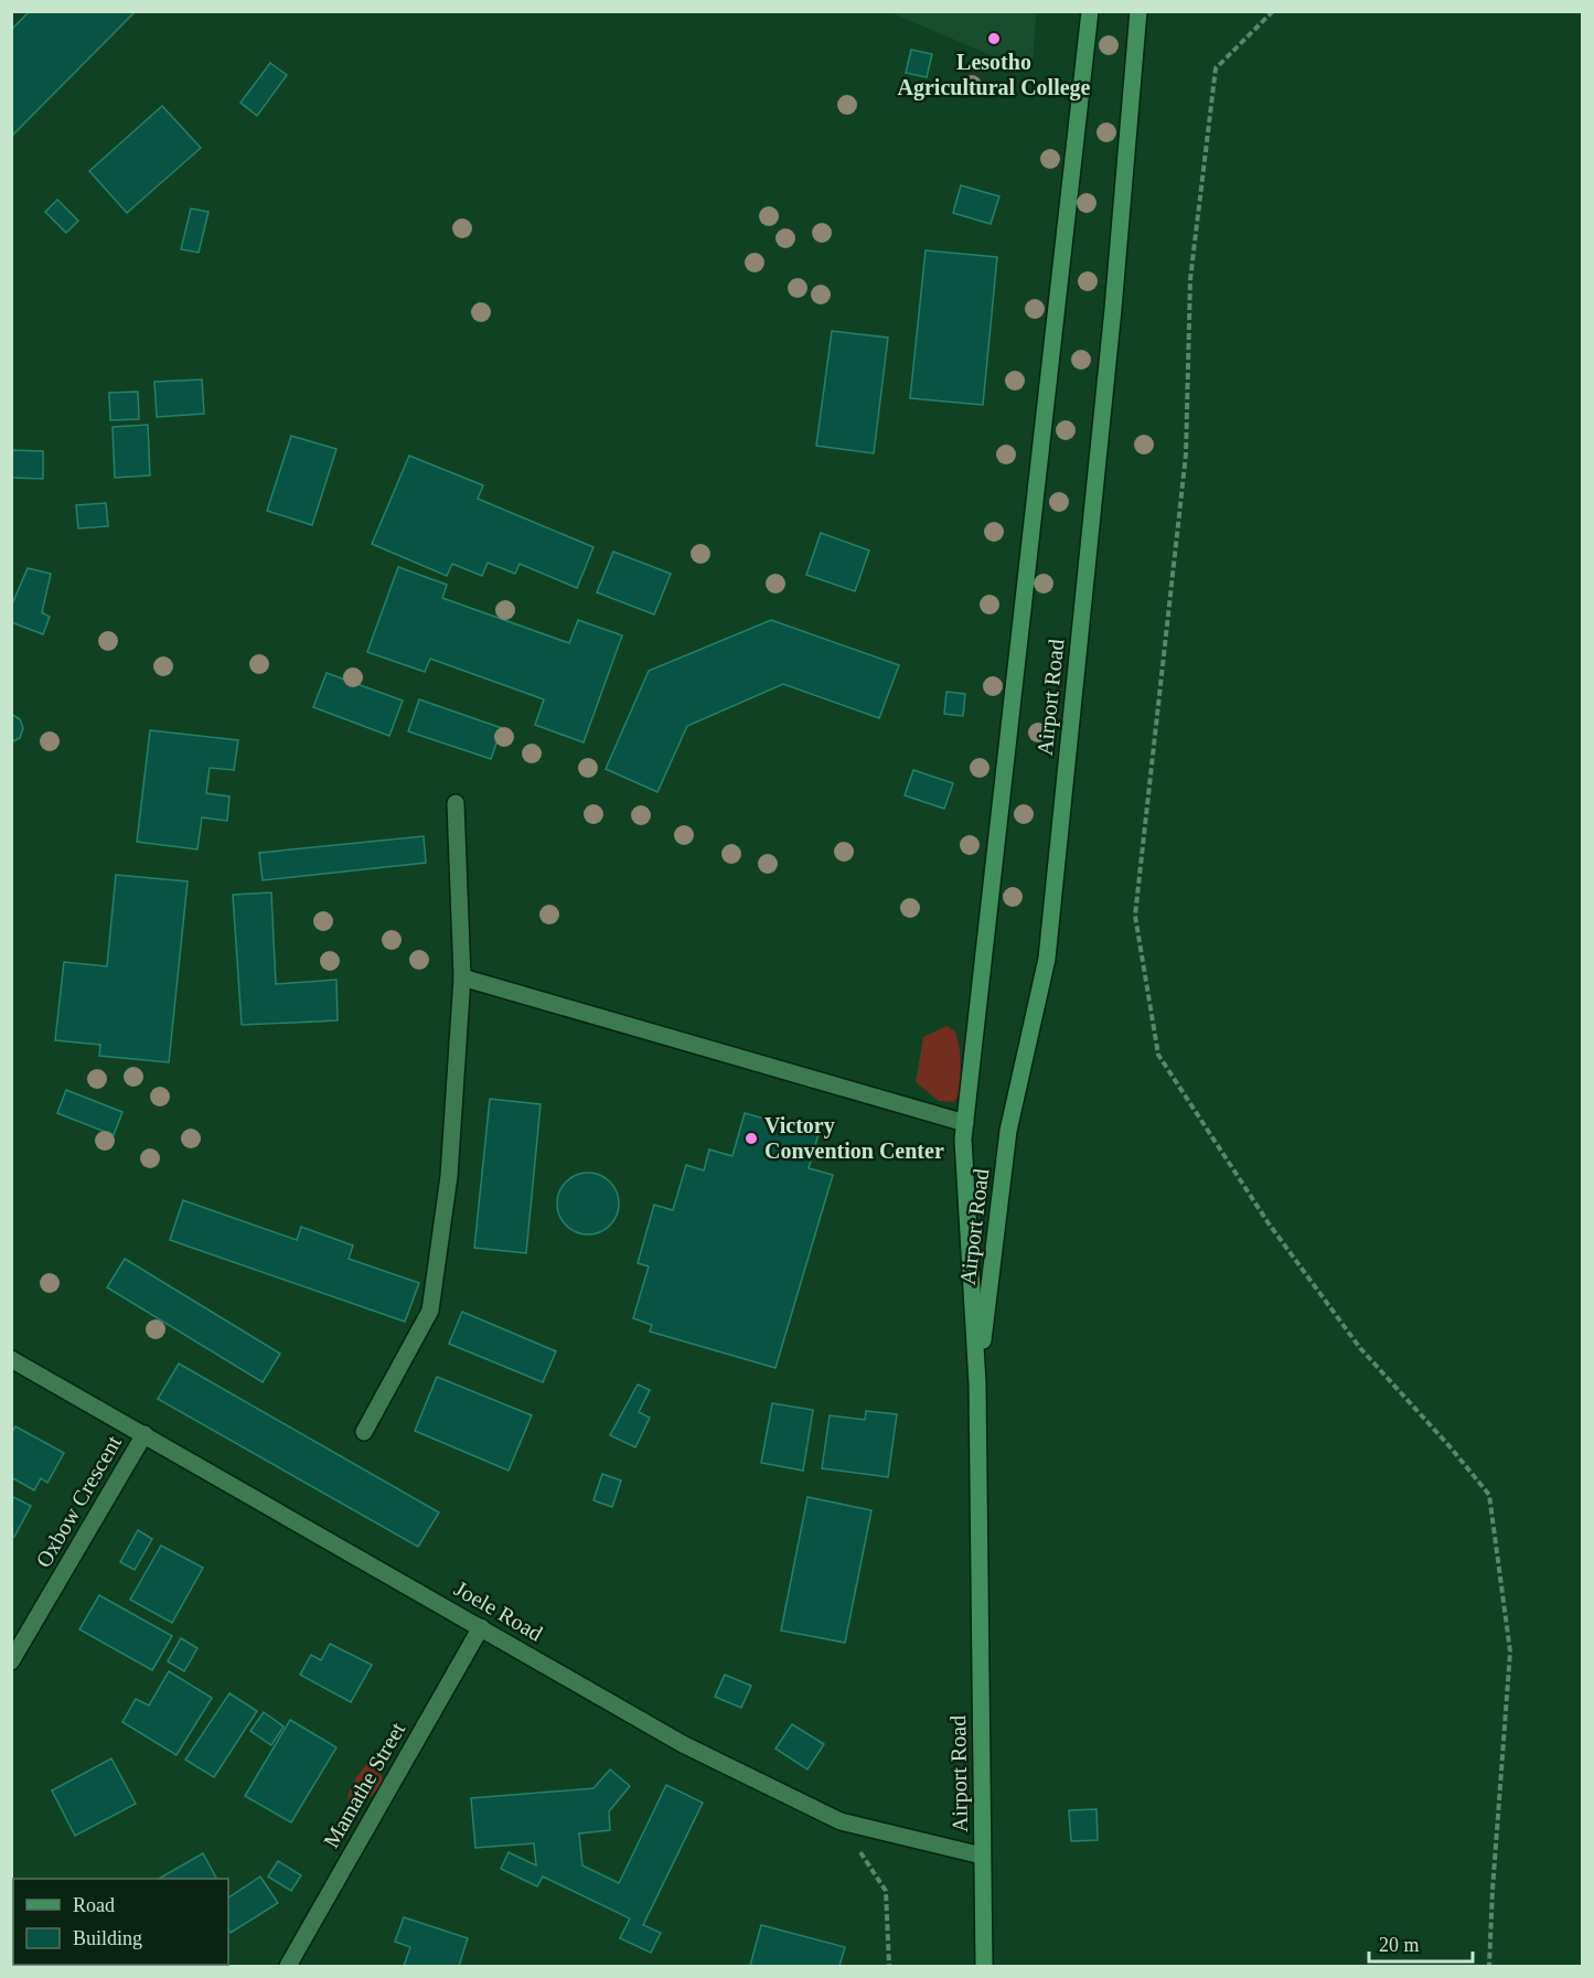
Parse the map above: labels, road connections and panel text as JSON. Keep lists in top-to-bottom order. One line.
{"streets":{"main road":["Airport Road"],"street":["Oxbow Crescent","Joele Road","Mamathe Street"]},"crossings":[["Airport Road","Joele Road"],["Oxbow Crescent","Joele Road"],["Joele Road","Mamathe Street"]],"places":["Lesotho Agricultural College","Victory Convention Center"],"legend":["Road","Building"],"scale_bar":"20 m"}
